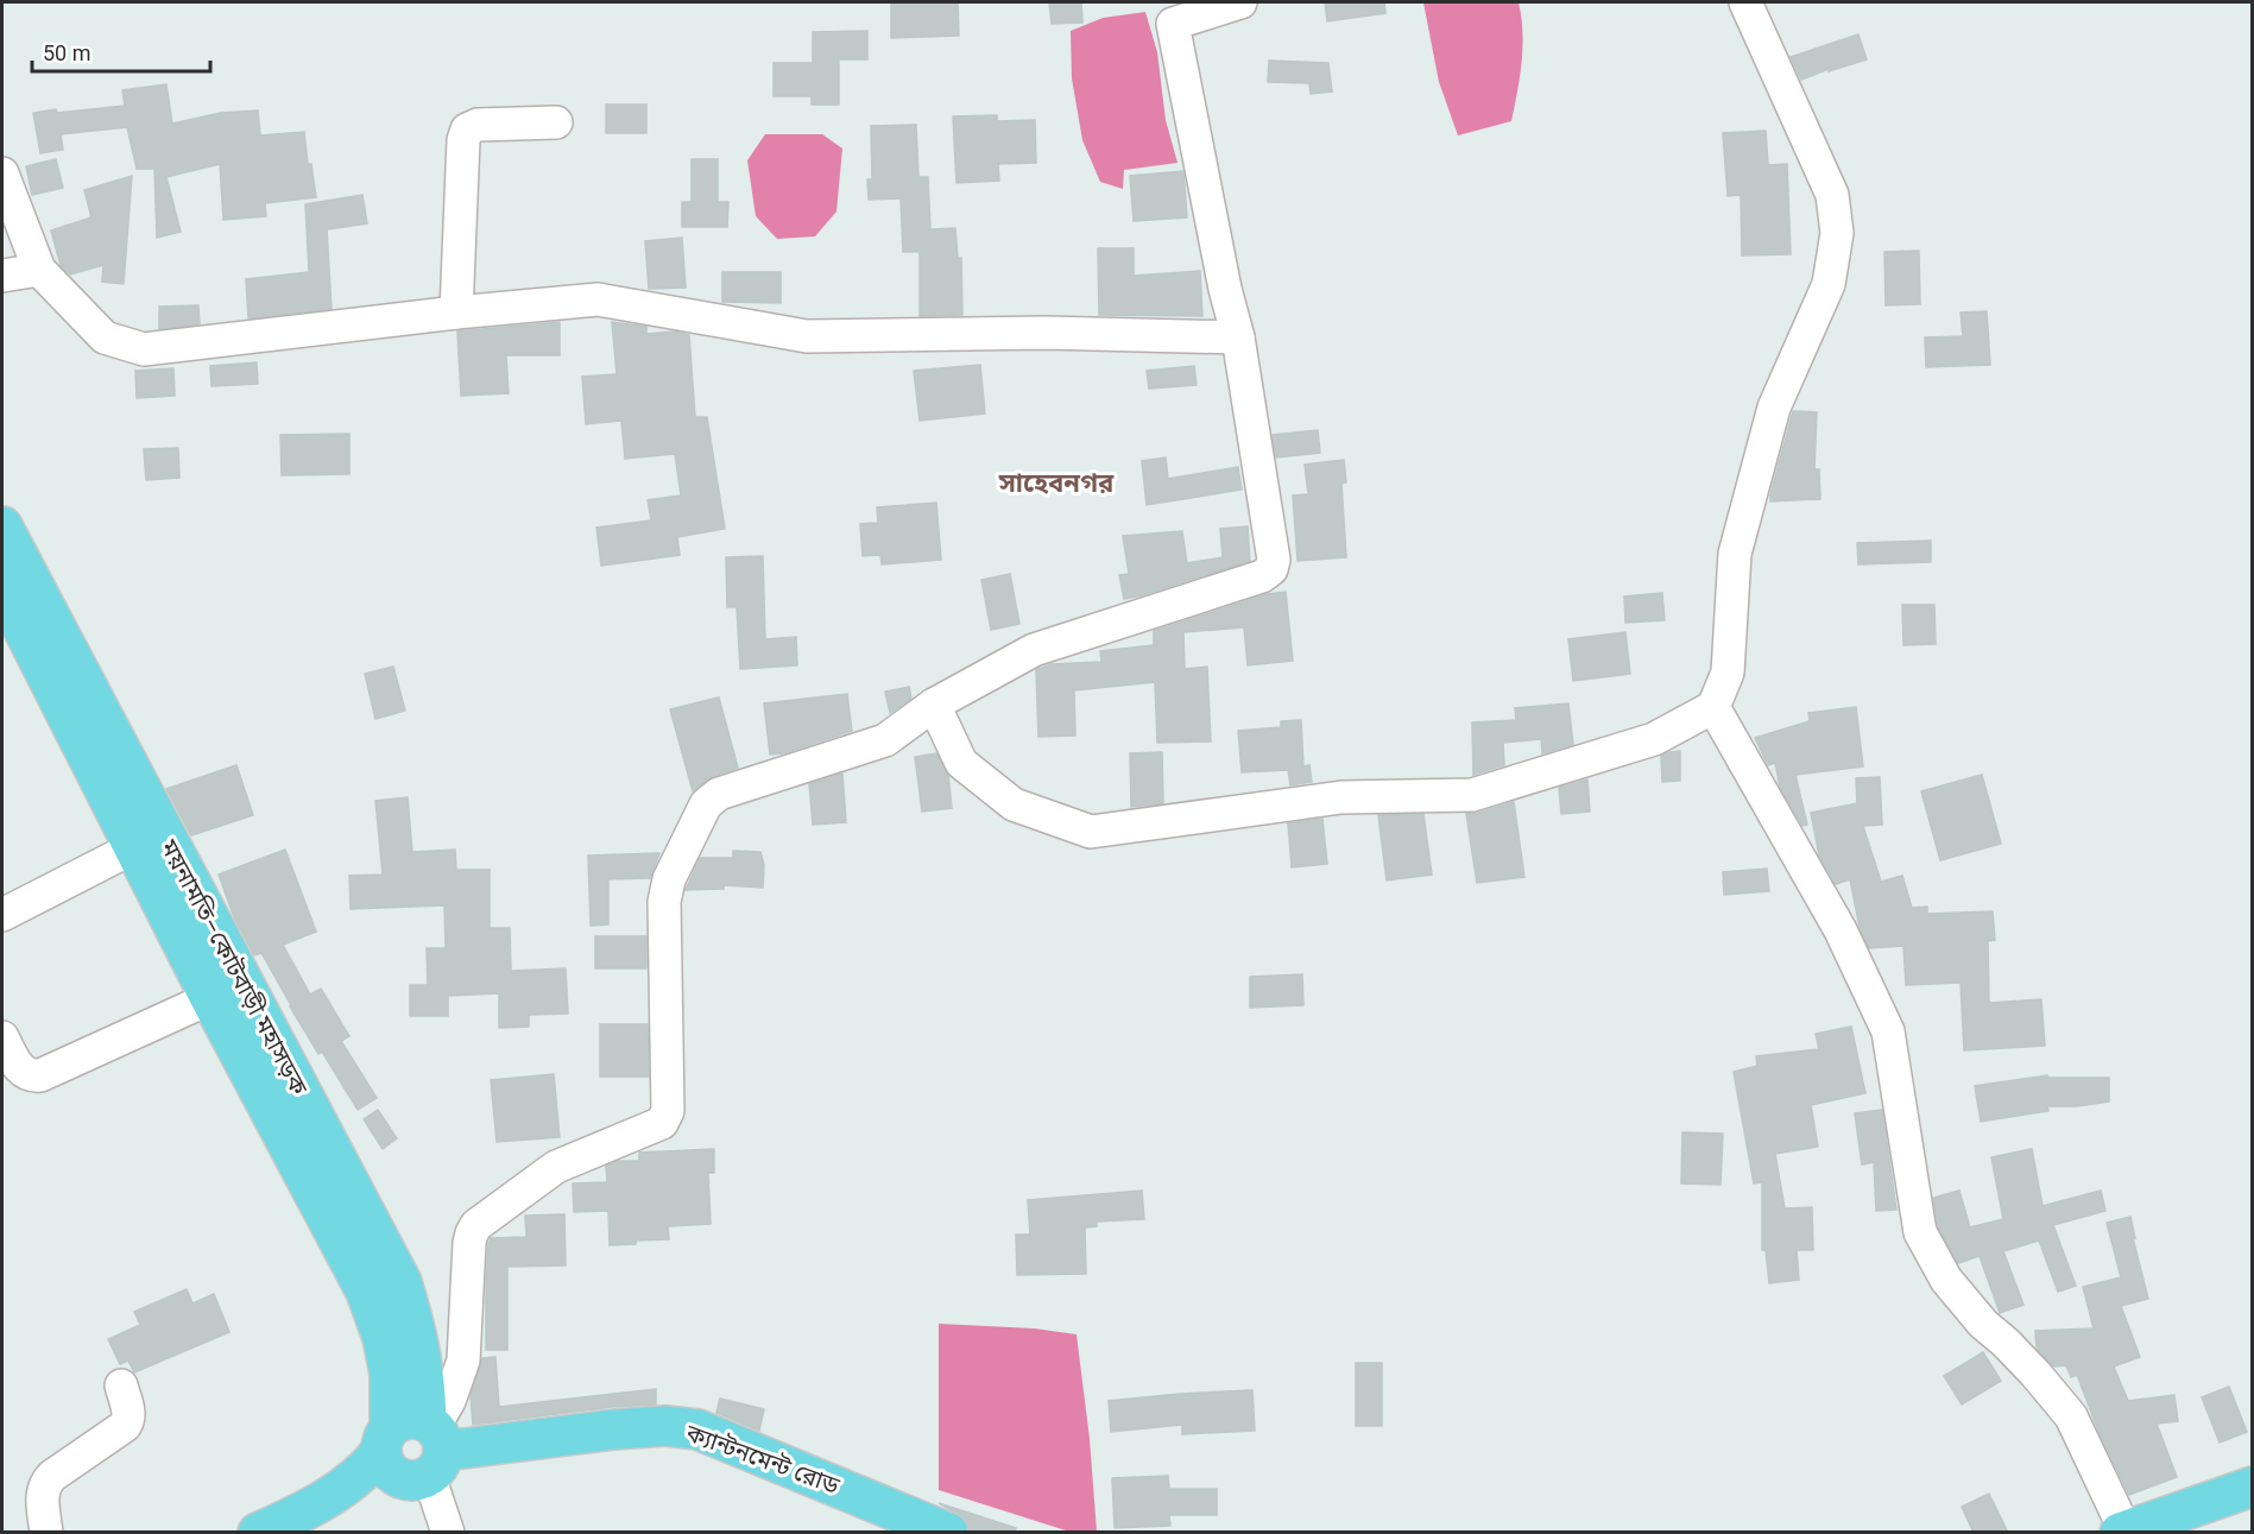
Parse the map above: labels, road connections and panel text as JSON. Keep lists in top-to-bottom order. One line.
{"streets":{"main road":["ময়নামতি–কোটবাড়ী মহাসড়ক","ক্যান্টনমেন্ট রোড"]},"crossings":[["ময়নামতি–কোটবাড়ী মহাসড়ক","ক্যান্টনমেন্ট রোড"]],"districts":["সাহেবনগর"],"scale_bar":"50 m"}
